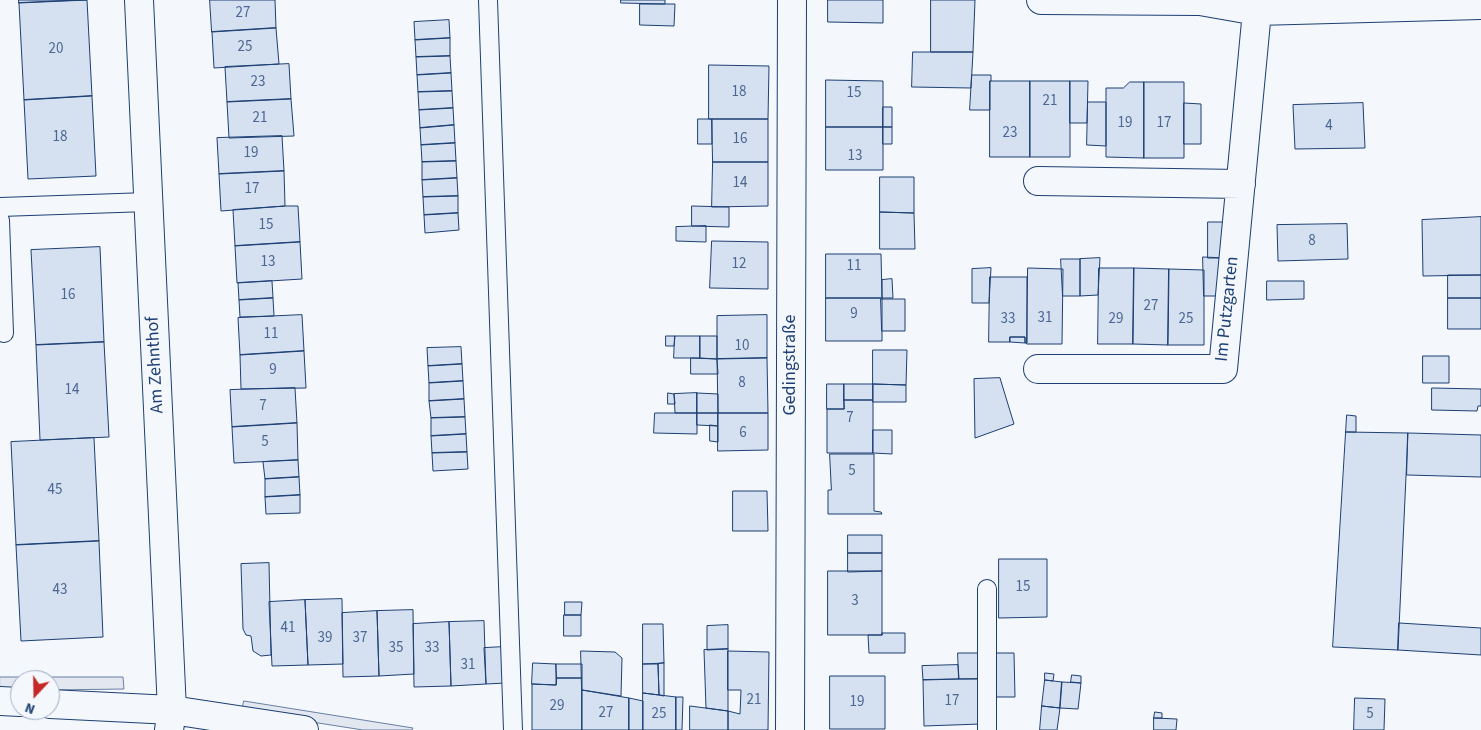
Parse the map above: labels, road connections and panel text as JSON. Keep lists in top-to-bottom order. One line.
{"streets":{"street":["Im Putzgarten","Am Zehnthof","Gedingstraße"]},"house_numbers":["27","25","20","23","18","15","21","21","19","17","4","23","18","16","19","13","14","17","15","8","13","12","11","16","27","9","31","33","29","25","11","10","9","8","14","7","7","6","5","5","45","15","43","3","41","39","37","35","33","31","21","17","19","29","27","25","5"],"north":"bottom"}
